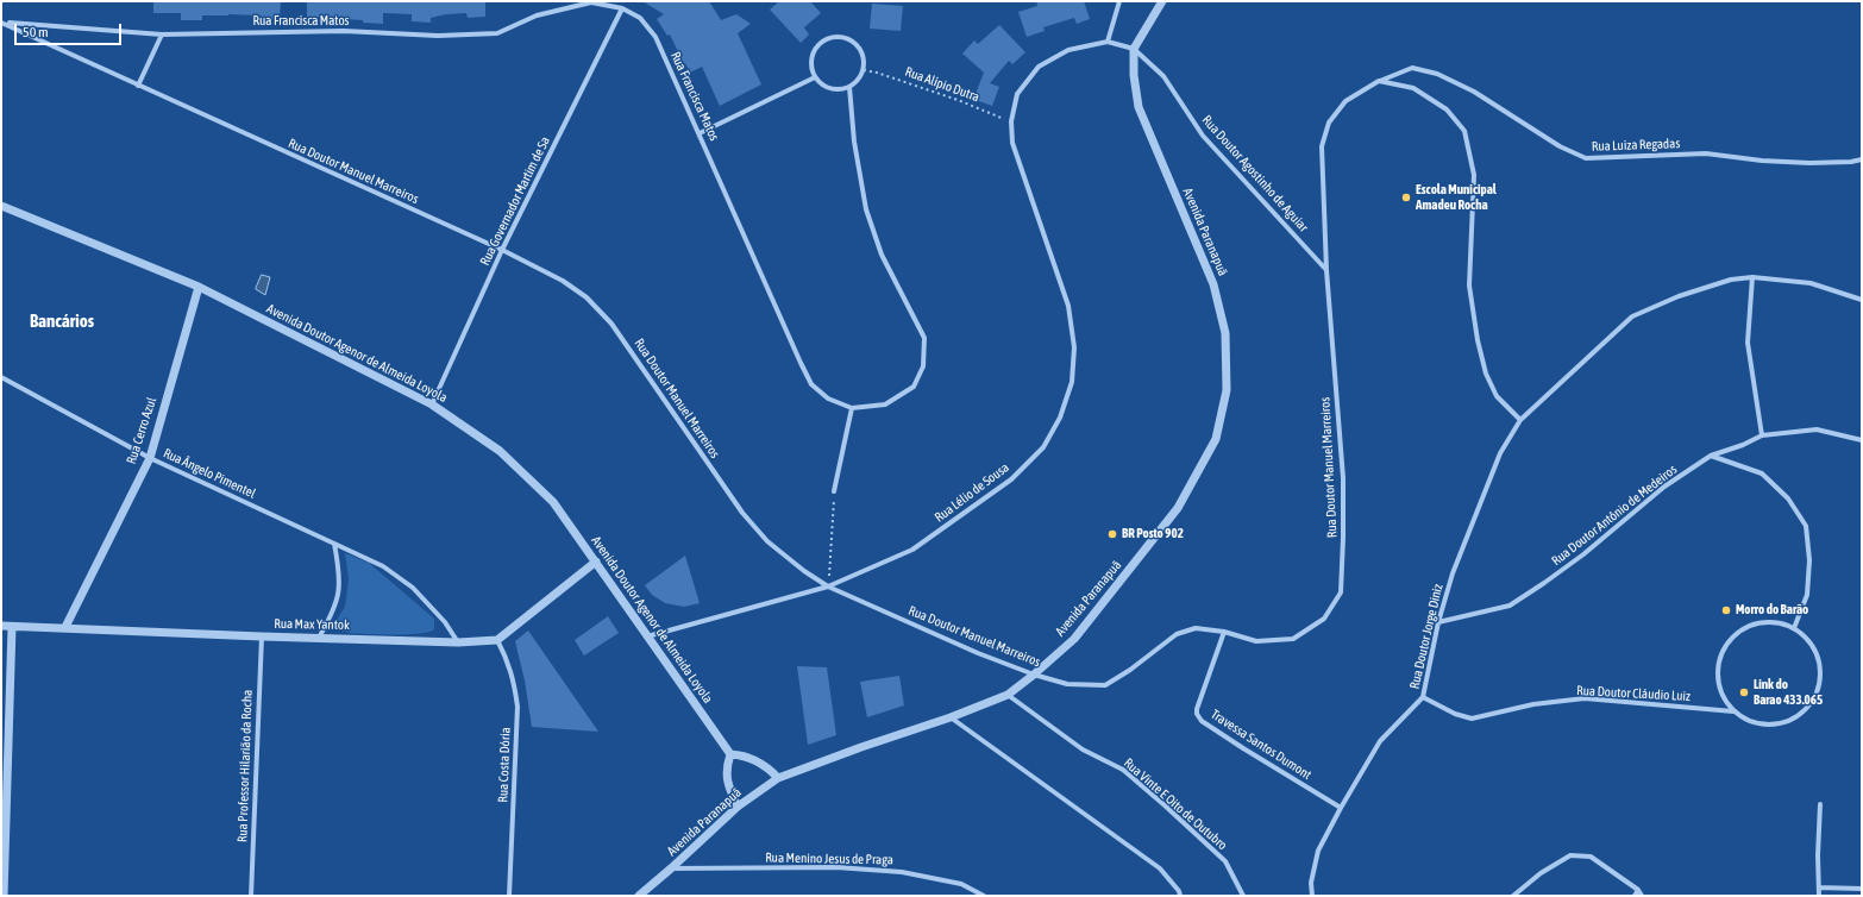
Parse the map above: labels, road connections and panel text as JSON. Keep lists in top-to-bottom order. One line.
{"streets":{"street":["Rua Francisca Matos","Rua Luiza Regadas","Rua Doutor Manuel Marreiros","Rua Doutor Agostinho de Aguiar","Rua Governador Martim de Sa","Avenida Paranapuã","Avenida Doutor Agenor de Almeida Loyola","Rua Cerro Azul","Rua Ângelo Pimentel","Rua Lélio de Sousa","Rua Doutor Antônio de Medeiros","Rua Max Yantok","Rua Doutor Jorge Diniz","Rua Doutor Cláudio Luiz","Travessa Santos Dumont","Rua Costa Dória","Rua Professor Hilarião da Rocha","Rua Vinte E Oito de Outubro","Rua Menino Jesus de Praga"],"path":["Rua Alípio Dutra"]},"crossings":[["Rua Francisca Matos","Rua Doutor Manuel Marreiros"],["Rua Francisca Matos","Rua Governador Martim de Sa"],["Rua Alípio Dutra","Rua Lélio de Sousa"],["Rua Luiza Regadas","Rua Doutor Manuel Marreiros"],["Rua Doutor Manuel Marreiros","Rua Doutor Agostinho de Aguiar"],["Rua Doutor Manuel Marreiros","Rua Governador Martim de Sa"],["Rua Doutor Manuel Marreiros","Avenida Paranapuã"],["Rua Doutor Manuel Marreiros","Rua Lélio de Sousa"],["Rua Doutor Manuel Marreiros","Travessa Santos Dumont"],["Rua Doutor Agostinho de Aguiar","Avenida Paranapuã"],["Rua Doutor Agostinho de Aguiar","Rua Lélio de Sousa"],["Rua Governador Martim de Sa","Avenida Doutor Agenor de Almeida Loyola"],["Avenida Paranapuã","Rua Lélio de Sousa"],["Avenida Paranapuã","Rua Vinte E Oito de Outubro"],["Avenida Paranapuã","Rua Menino Jesus de Praga"],["Avenida Doutor Agenor de Almeida Loyola","Rua Cerro Azul"],["Avenida Doutor Agenor de Almeida Loyola","Rua Lélio de Sousa"],["Rua Cerro Azul","Rua Ângelo Pimentel"],["Rua Cerro Azul","Rua Max Yantok"],["Rua Ângelo Pimentel","Rua Max Yantok"],["Rua Doutor Antônio de Medeiros","Rua Doutor Jorge Diniz"],["Rua Max Yantok","Rua Costa Dória"],["Rua Max Yantok","Rua Professor Hilarião da Rocha"],["Rua Doutor Jorge Diniz","Rua Doutor Cláudio Luiz"],["Rua Doutor Jorge Diniz","Travessa Santos Dumont"]],"districts":["Bancários"],"places":["Escola Municipal Amadeu Rocha","BR Posto 902","Morro do Barão","Link do Barao 433.065"],"scale_bar":"50 m"}
